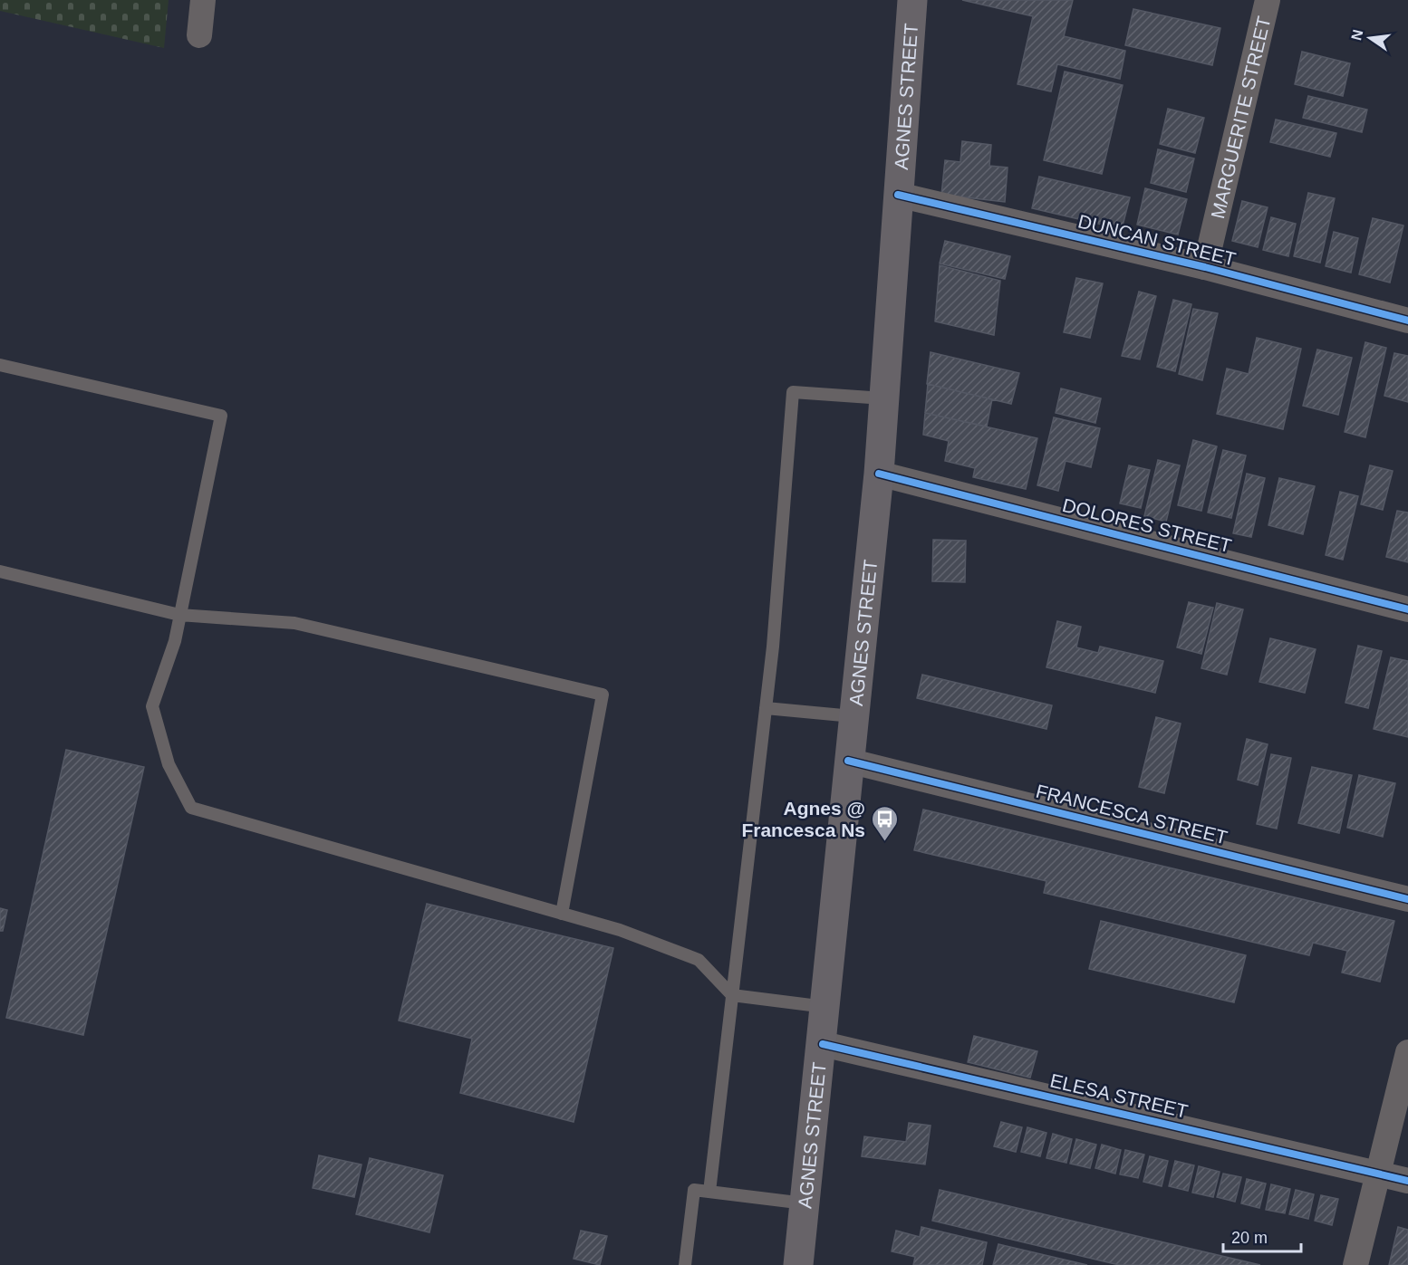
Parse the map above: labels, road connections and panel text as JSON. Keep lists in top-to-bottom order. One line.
{"streets":{"main road":["AGNES STREET"],"street":["MARGUERITE STREET","DUNCAN STREET","DOLORES STREET","FRANCESCA STREET","ELESA STREET"]},"crossings":[["AGNES STREET","DUNCAN STREET"],["AGNES STREET","DOLORES STREET"],["AGNES STREET","FRANCESCA STREET"],["AGNES STREET","ELESA STREET"],["MARGUERITE STREET","DUNCAN STREET"]],"places":{"bus stop":["Agnes @ Francesca Ns"]},"scale_bar":"20 m","north":"left"}
